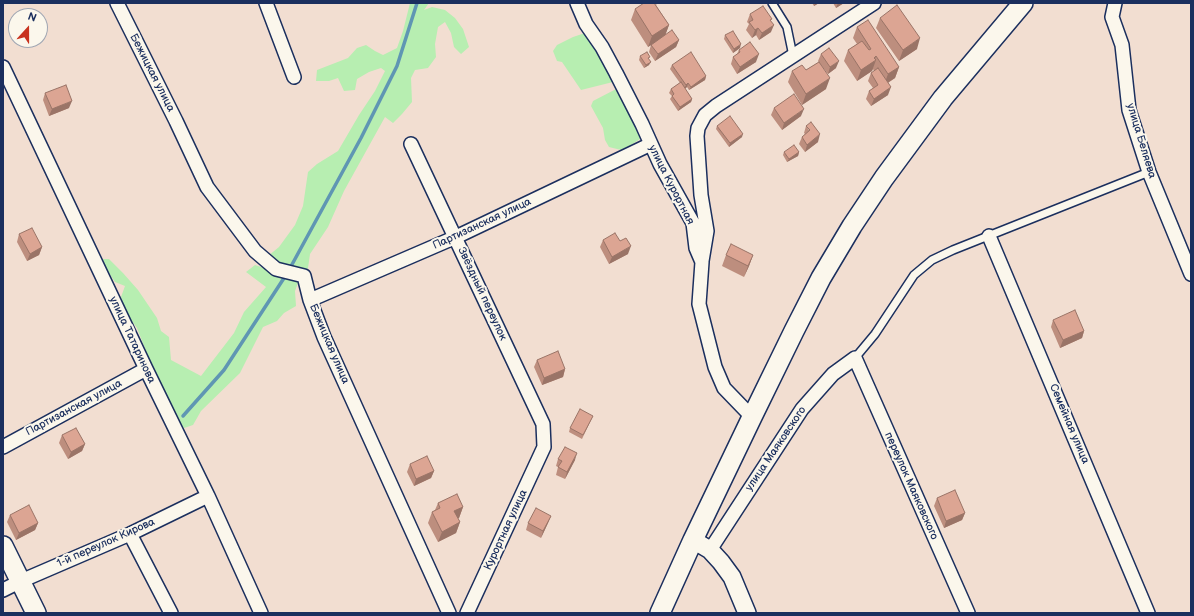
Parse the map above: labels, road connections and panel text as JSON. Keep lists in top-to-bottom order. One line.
{"streets":{"street":["Бежицкая улица","улица Беляева","улица Курортная","Партизанская улица","Звёздный переулок","улица Татаринова","Семейная улица","улица Маяковского","переулок Маяковского","Курортная улица","1-й переулок Кирова"]},"crossings":[["Бежицкая улица","Партизанская улица"],["улица Курортная","Партизанская улица"],["Партизанская улица","Звёздный переулок"],["Партизанская улица","улица Татаринова"],["Звёздный переулок","Курортная улица"],["улица Татаринова","1-й переулок Кирова"],["улица Маяковского","переулок Маяковского"]],"north":"top"}
